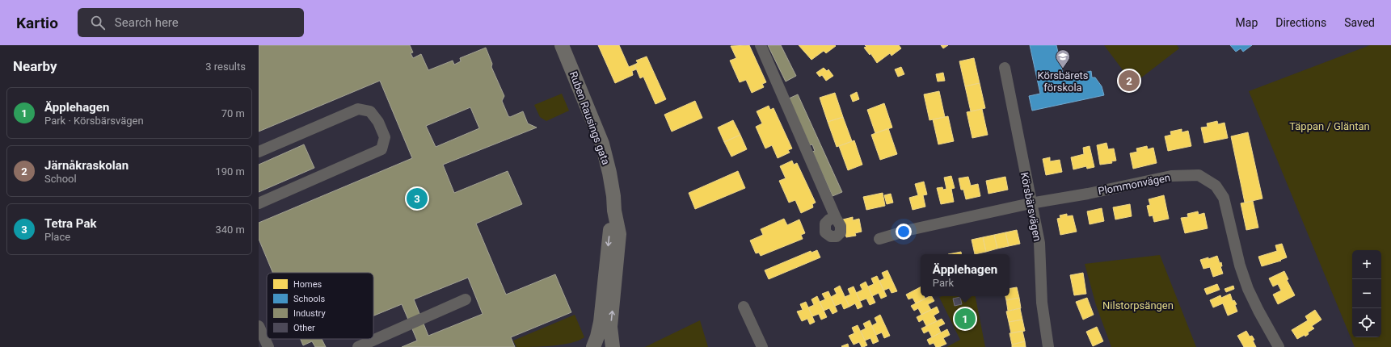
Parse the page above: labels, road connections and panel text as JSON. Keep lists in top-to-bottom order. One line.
{"streets":{"main road":["Ruben Rausings gata"],"street":["Plommonvägen","Körsbärsvägen"]},"crossings":[["Plommonvägen","Körsbärsvägen"]],"parks":["Täppan / Gläntan","Nilstorpsängen"],"places":{"school or university":["Körsbärets förskola"]},"legend":["Homes","Schools","Industry","Other"],"page":{"header":"Kartio","search":"Search here","nav":["Map","Directions","Saved"],"heading":["Nearby","3 results"],"pins":["2","3","1"],"list":[{"mark":"1","name":"Äpplehagen","note":"Park · Körsbärsvägen","value":"70 m"},{"mark":"2","name":"Järnåkraskolan","note":"School","value":"190 m"},{"mark":"3","name":"Tetra Pak","note":"Place","value":"340 m"}],"map_buttons":["+","−"],"popup":["Äpplehagen","Park"]}}
